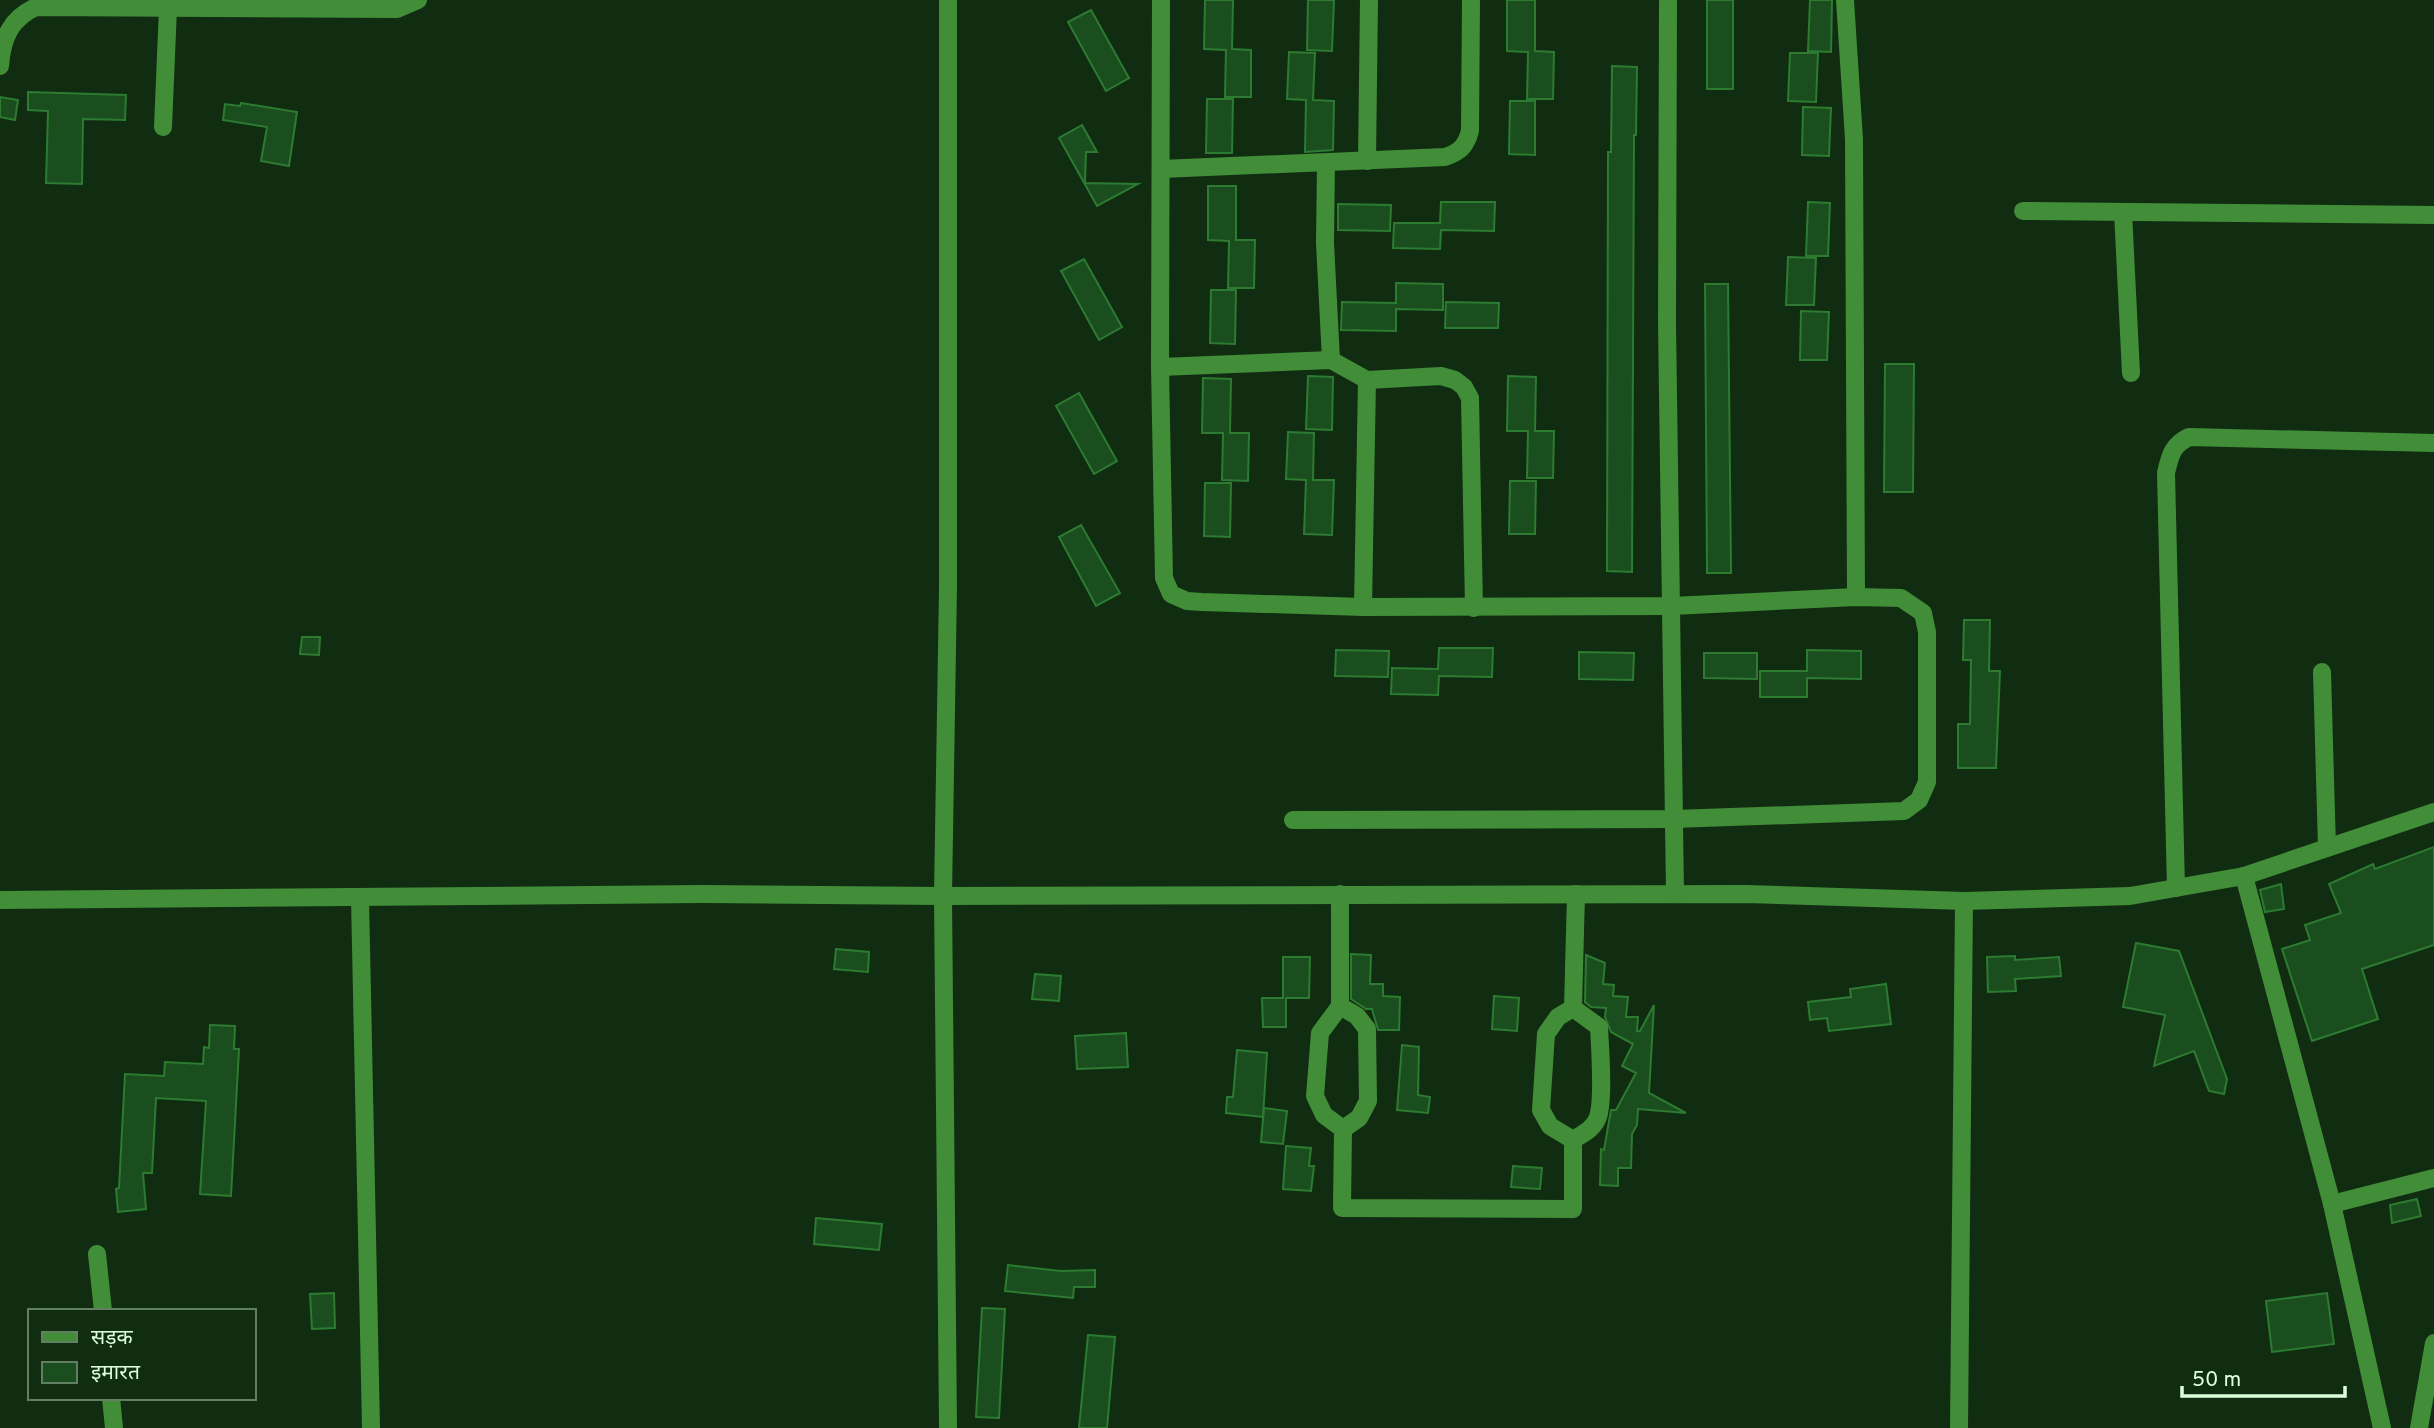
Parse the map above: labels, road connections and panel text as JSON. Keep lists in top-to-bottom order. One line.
{"legend":["सड़क","इमारत"],"scale_bar":"50 m"}
